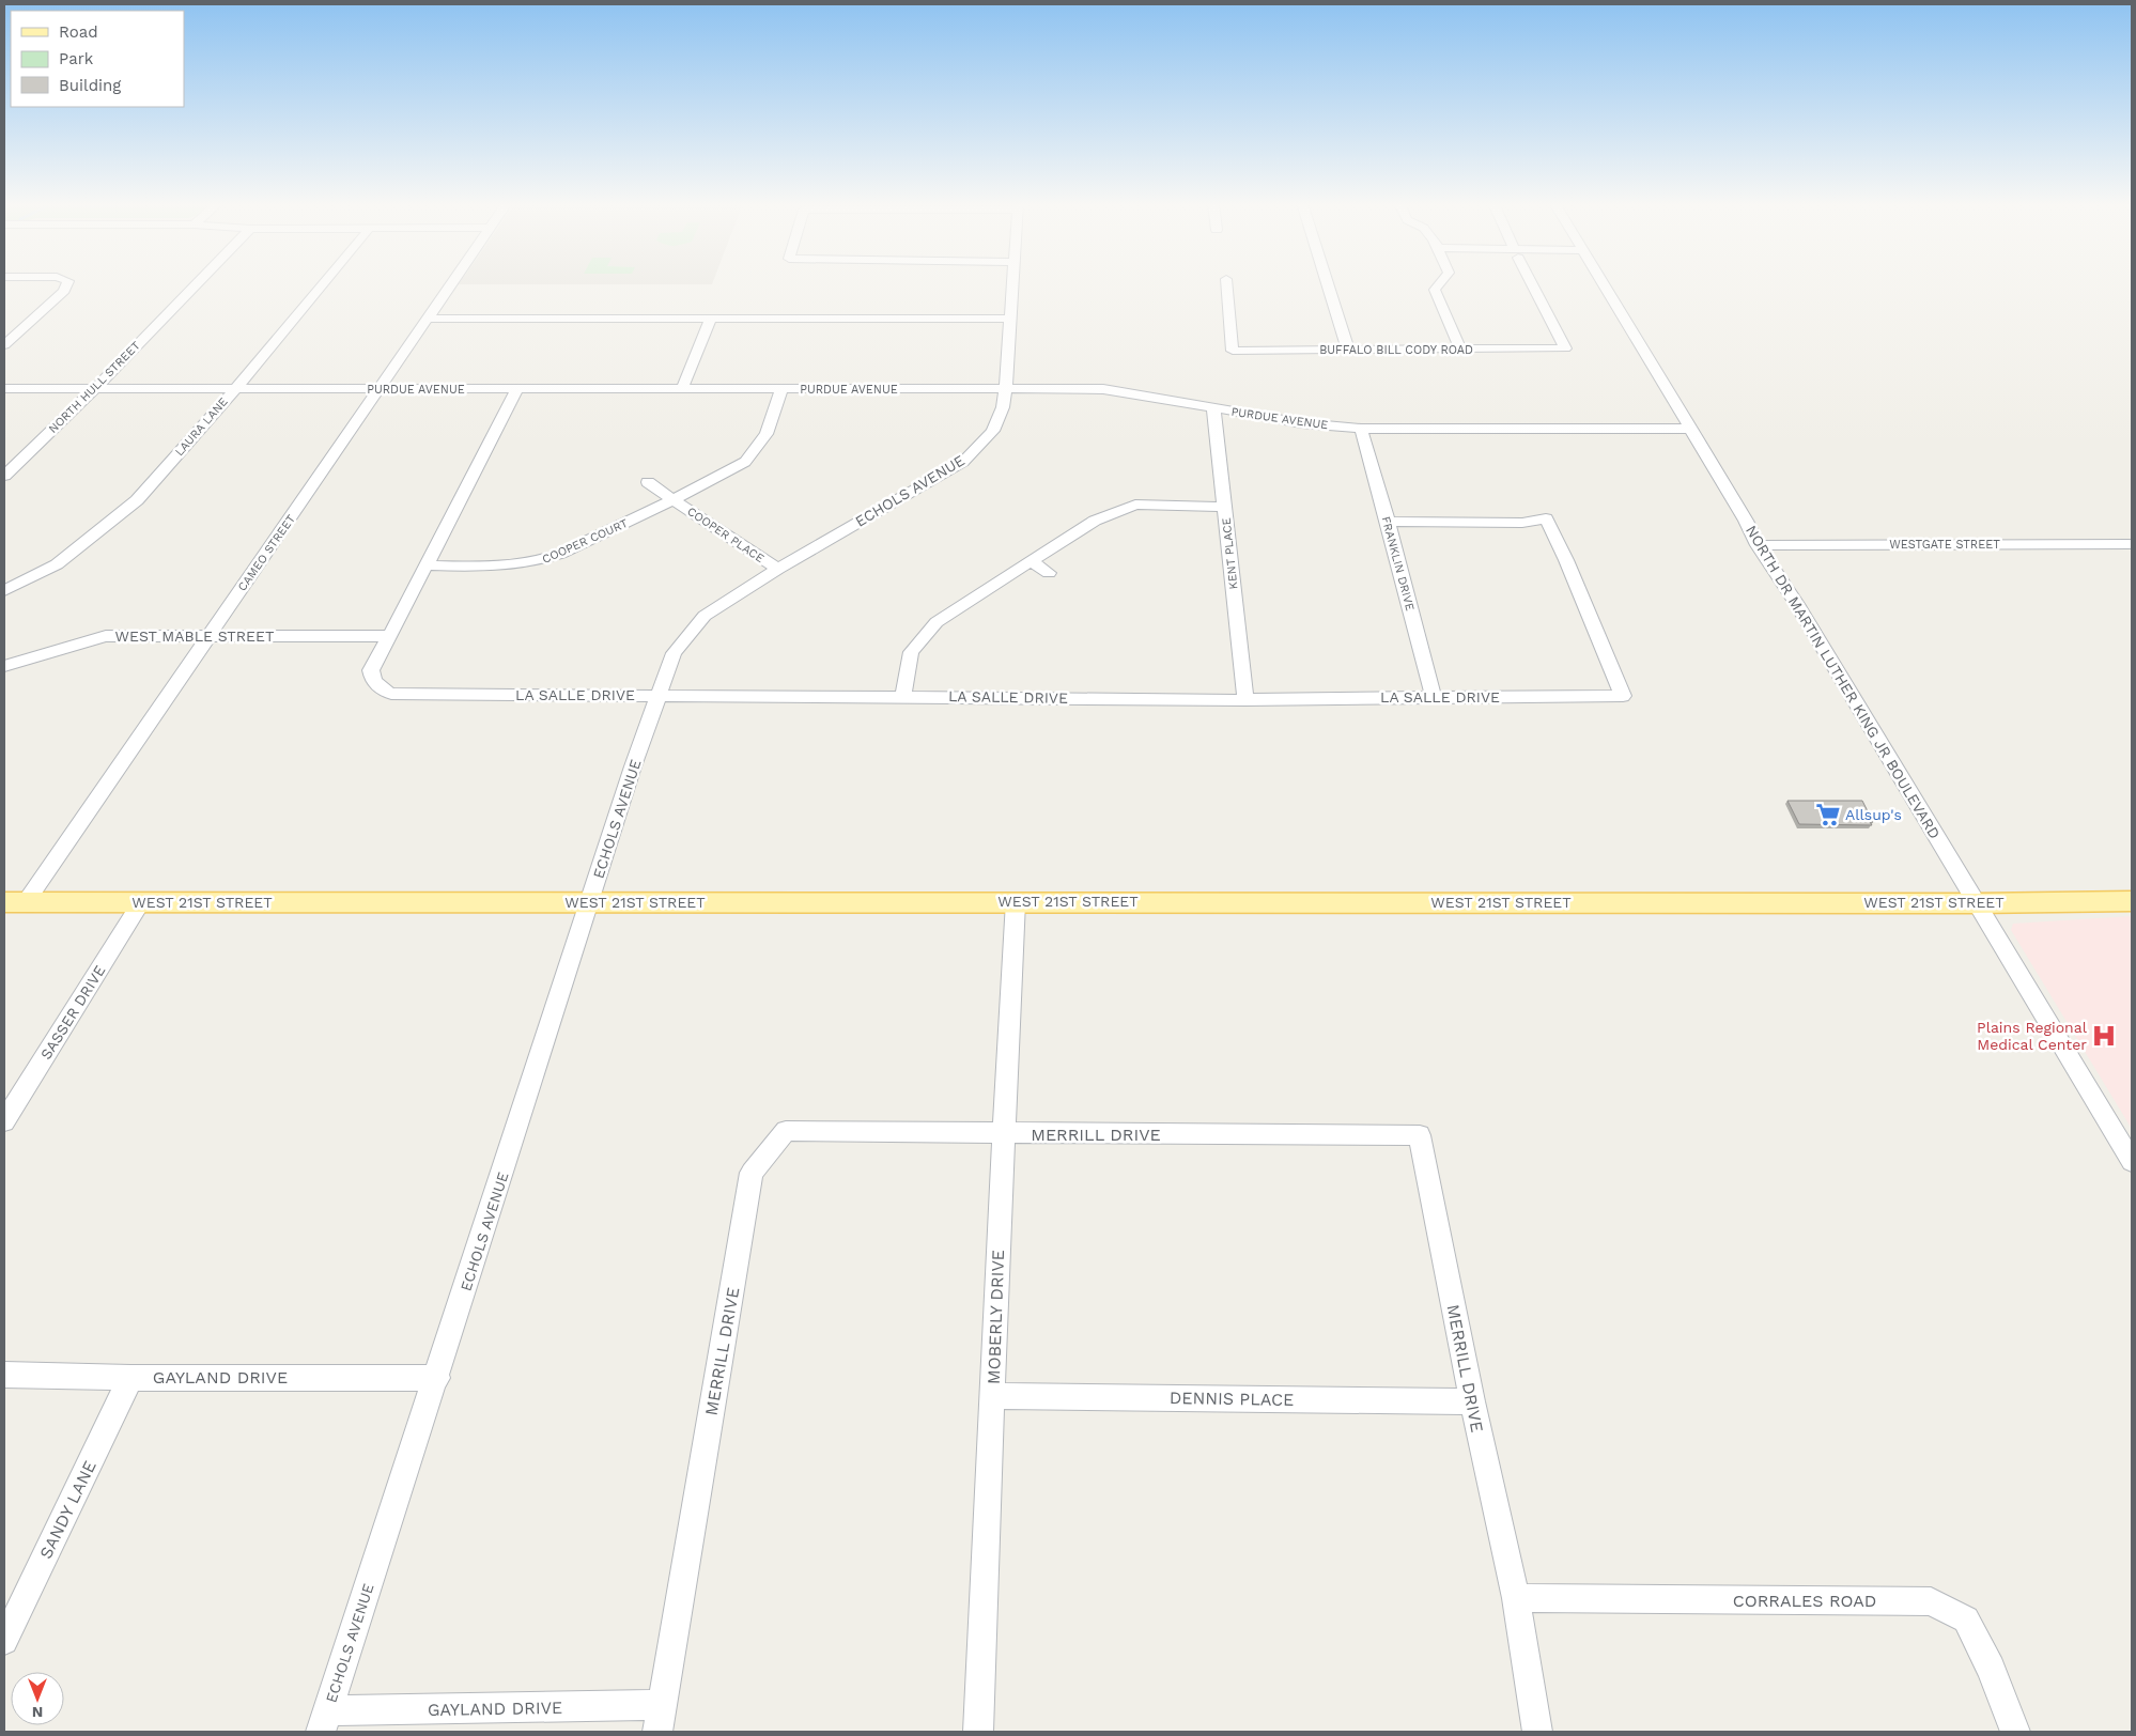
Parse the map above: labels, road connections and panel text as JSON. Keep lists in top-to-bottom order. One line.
{"streets":{"main road":["WEST 21ST STREET"],"street":["BUFFALO BILL CODY ROAD","NORTH HULL STREET","PURDUE AVENUE","LAURA LANE","ECHOLS AVENUE","COOPER PLACE","COOPER COURT","WESTGATE STREET","CAMEO STREET","KENT PLACE","FRANKLIN DRIVE","WEST MABLE STREET","NORTH DR MARTIN LUTHER KING JR BOULEVARD","LA SALLE DRIVE","SASSER DRIVE","MERRILL DRIVE","MOBERLY DRIVE","GAYLAND DRIVE","DENNIS PLACE","SANDY LANE","CORRALES ROAD"]},"crossings":[["NORTH HULL STREET","PURDUE AVENUE"],["PURDUE AVENUE","LAURA LANE"],["PURDUE AVENUE","ECHOLS AVENUE"],["PURDUE AVENUE","COOPER COURT"],["PURDUE AVENUE","CAMEO STREET"],["PURDUE AVENUE","KENT PLACE"],["PURDUE AVENUE","FRANKLIN DRIVE"],["PURDUE AVENUE","NORTH DR MARTIN LUTHER KING JR BOULEVARD"],["PURDUE AVENUE","LA SALLE DRIVE"],["ECHOLS AVENUE","COOPER PLACE"],["ECHOLS AVENUE","LA SALLE DRIVE"],["ECHOLS AVENUE","WEST 21ST STREET"],["ECHOLS AVENUE","GAYLAND DRIVE"],["COOPER PLACE","COOPER COURT"],["COOPER COURT","LA SALLE DRIVE"],["WESTGATE STREET","NORTH DR MARTIN LUTHER KING JR BOULEVARD"],["CAMEO STREET","WEST MABLE STREET"],["CAMEO STREET","WEST 21ST STREET"],["KENT PLACE","LA SALLE DRIVE"],["FRANKLIN DRIVE","LA SALLE DRIVE"],["WEST MABLE STREET","LA SALLE DRIVE"],["NORTH DR MARTIN LUTHER KING JR BOULEVARD","WEST 21ST STREET"],["WEST 21ST STREET","SASSER DRIVE"],["WEST 21ST STREET","MOBERLY DRIVE"],["MERRILL DRIVE","MOBERLY DRIVE"],["MERRILL DRIVE","GAYLAND DRIVE"],["MERRILL DRIVE","DENNIS PLACE"],["MERRILL DRIVE","CORRALES ROAD"],["MOBERLY DRIVE","DENNIS PLACE"],["GAYLAND DRIVE","SANDY LANE"]],"places":{"supermarket":["Allsup's"],"hospital":["Plains Regional Medical Center"]},"legend":["Road","Park","Building"],"north":"bottom"}
